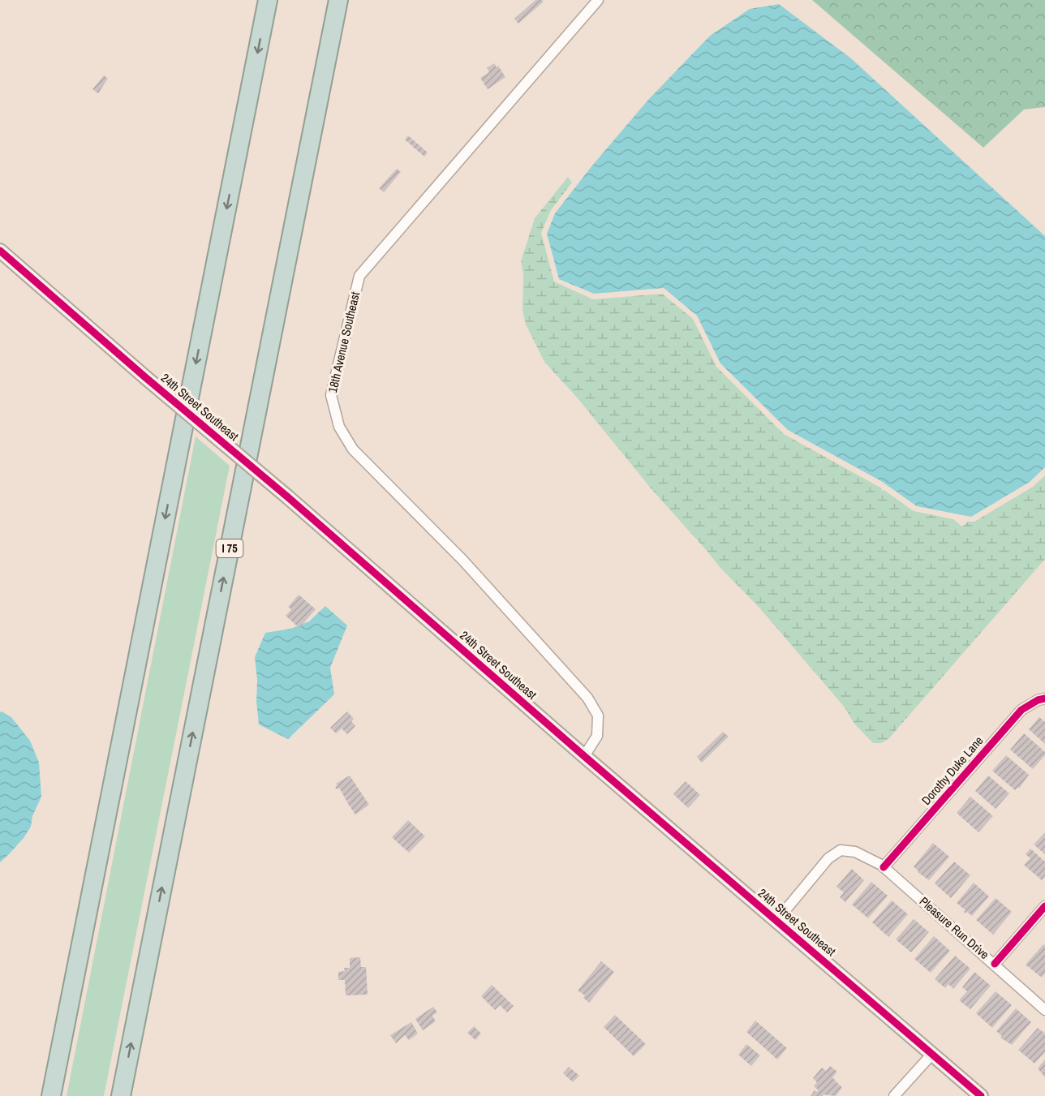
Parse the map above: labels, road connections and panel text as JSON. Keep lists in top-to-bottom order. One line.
{"streets":{"highway":["I 75"],"street":["18th Avenue Southeast","24th Street Southeast","Dorothy Duke Lane","Pleasure Run Drive"]},"crossings":[["18th Avenue Southeast","24th Street Southeast"],["24th Street Southeast","Pleasure Run Drive"],["Dorothy Duke Lane","Pleasure Run Drive"]]}
